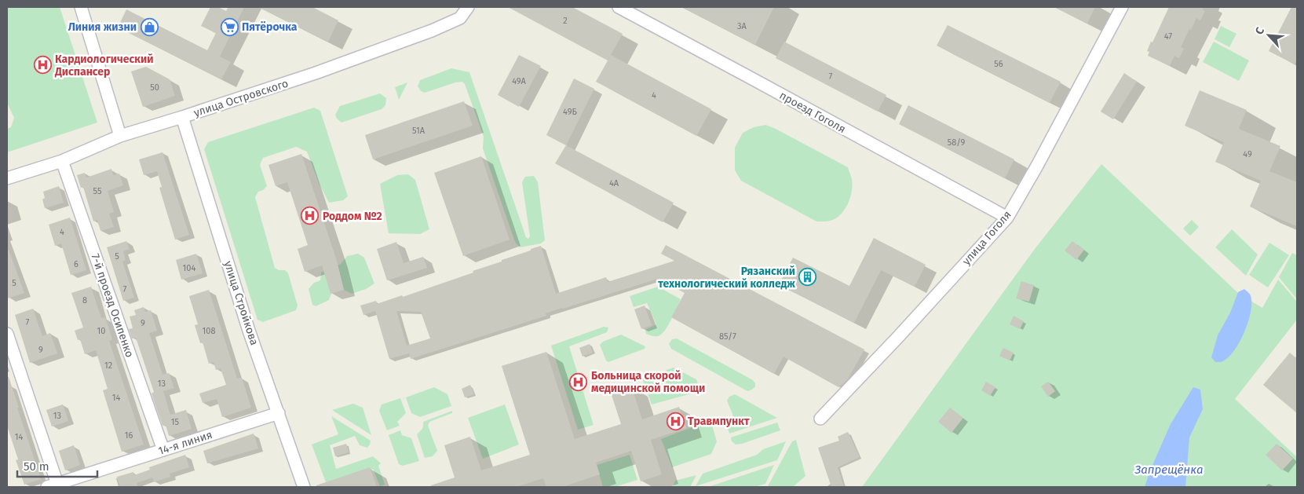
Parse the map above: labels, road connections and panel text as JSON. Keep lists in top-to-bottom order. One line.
{"streets":{"street":["улица Островского","проезд Гоголя","улица Гоголя","улица Стройкова","7-й проезд Осипенко","14-я линия"]},"crossings":[["улица Островского","улица Стройкова"],["улица Островского","7-й проезд Осипенко"],["проезд Гоголя","улица Гоголя"],["улица Стройкова","14-я линия"],["7-й проезд Осипенко","14-я линия"]],"water":["Запрещёнка"],"places":{"shop":["Линия жизни"],"supermarket":["Пятёрочка"],"hospital":["Кардиологический Диспансер","Роддом №2","Больница скорой медицинской помощи","Травмпункт"],"building":["Рязанский технологический колледж"]},"house_numbers":["2","3А","47","56","7","49А","50","4","49Б","51А","58/9","49","4А","55","4","5","6","104","5","7","8","7","9","10","108","85/7","9","12","13","14","13","15","16","14"],"scale_bar":"50 m","north":"top left"}
